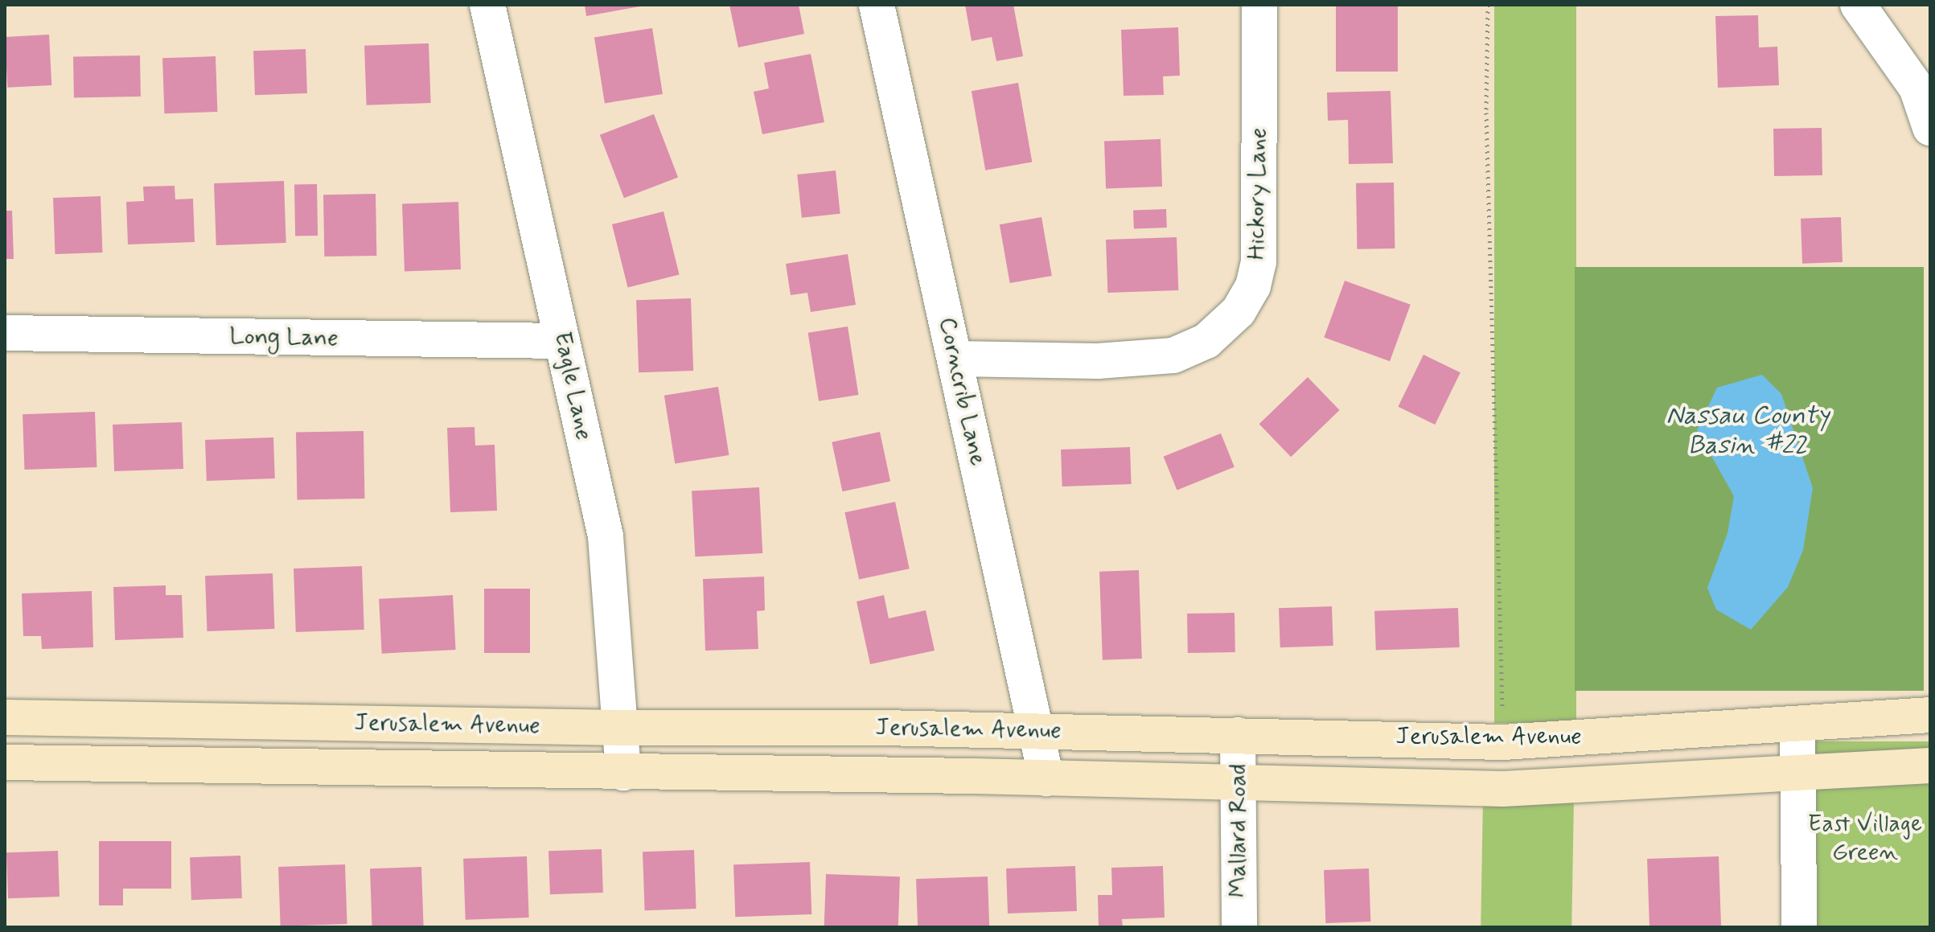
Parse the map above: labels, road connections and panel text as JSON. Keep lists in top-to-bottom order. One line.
{"streets":{"main road":["Jerusalem Avenue"],"street":["Hickory Lane","Long Lane","Eagle Lane","Corncrib Lane","Mallard Road"]},"crossings":[["Hickory Lane","Corncrib Lane"],["Long Lane","Eagle Lane"],["Eagle Lane","Jerusalem Avenue"],["Corncrib Lane","Jerusalem Avenue"],["Jerusalem Avenue","Mallard Road"]],"water":["Nassau County Basin #22"],"parks":["East Village Green"]}
